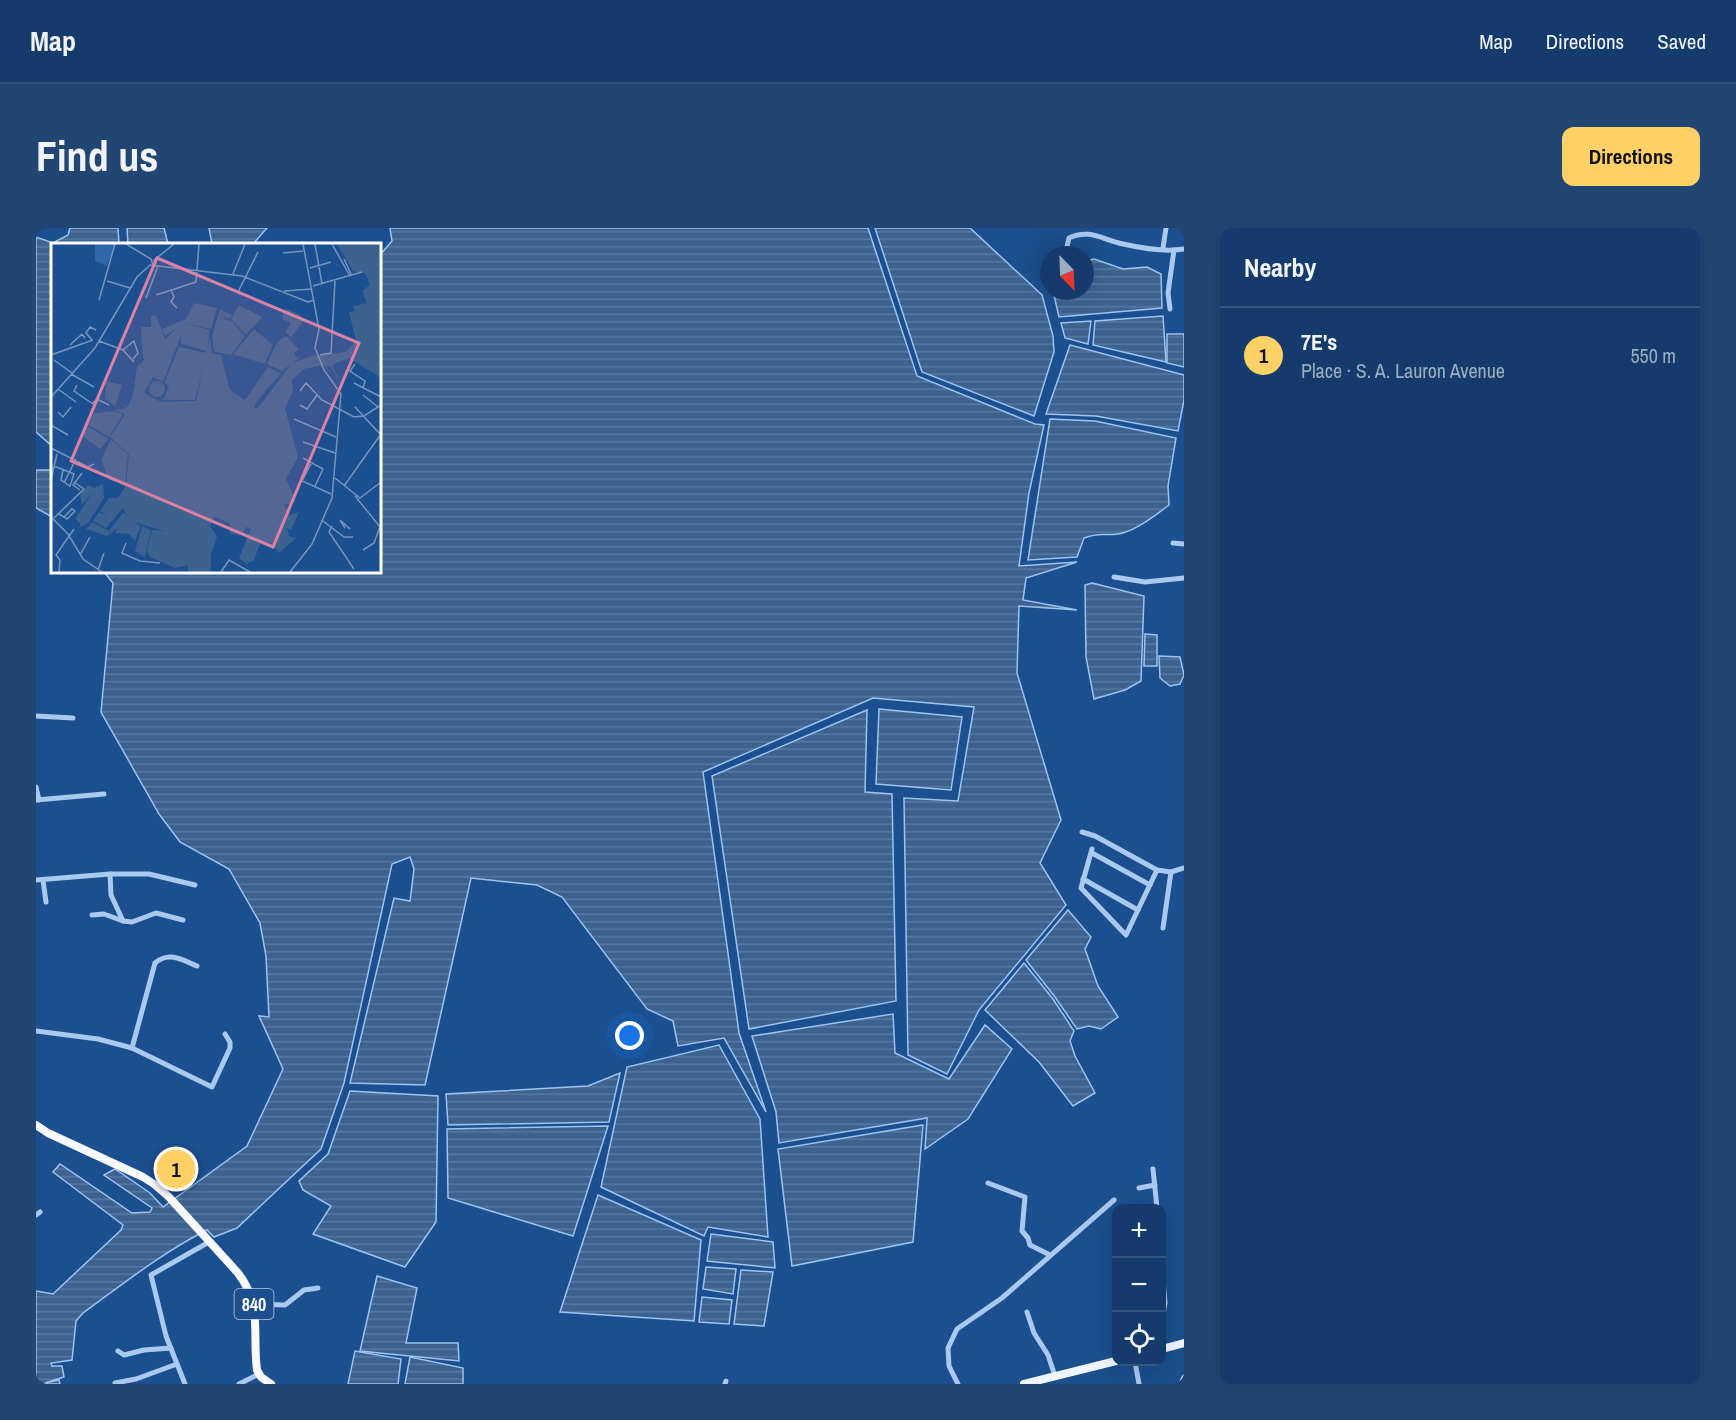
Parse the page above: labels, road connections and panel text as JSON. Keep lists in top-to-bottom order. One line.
{"streets":{"highway":["840"]},"north":"bottom right","page":{"header":"Map","nav":["Map","Directions","Saved"],"buttons":"Directions","title":"Find us","heading":"Nearby","list":[{"mark":"1","name":"7E's","note":"Place · S. A. Lauron Avenue","value":"550 m"}],"pins":"1","map_buttons":["+","−"]}}
